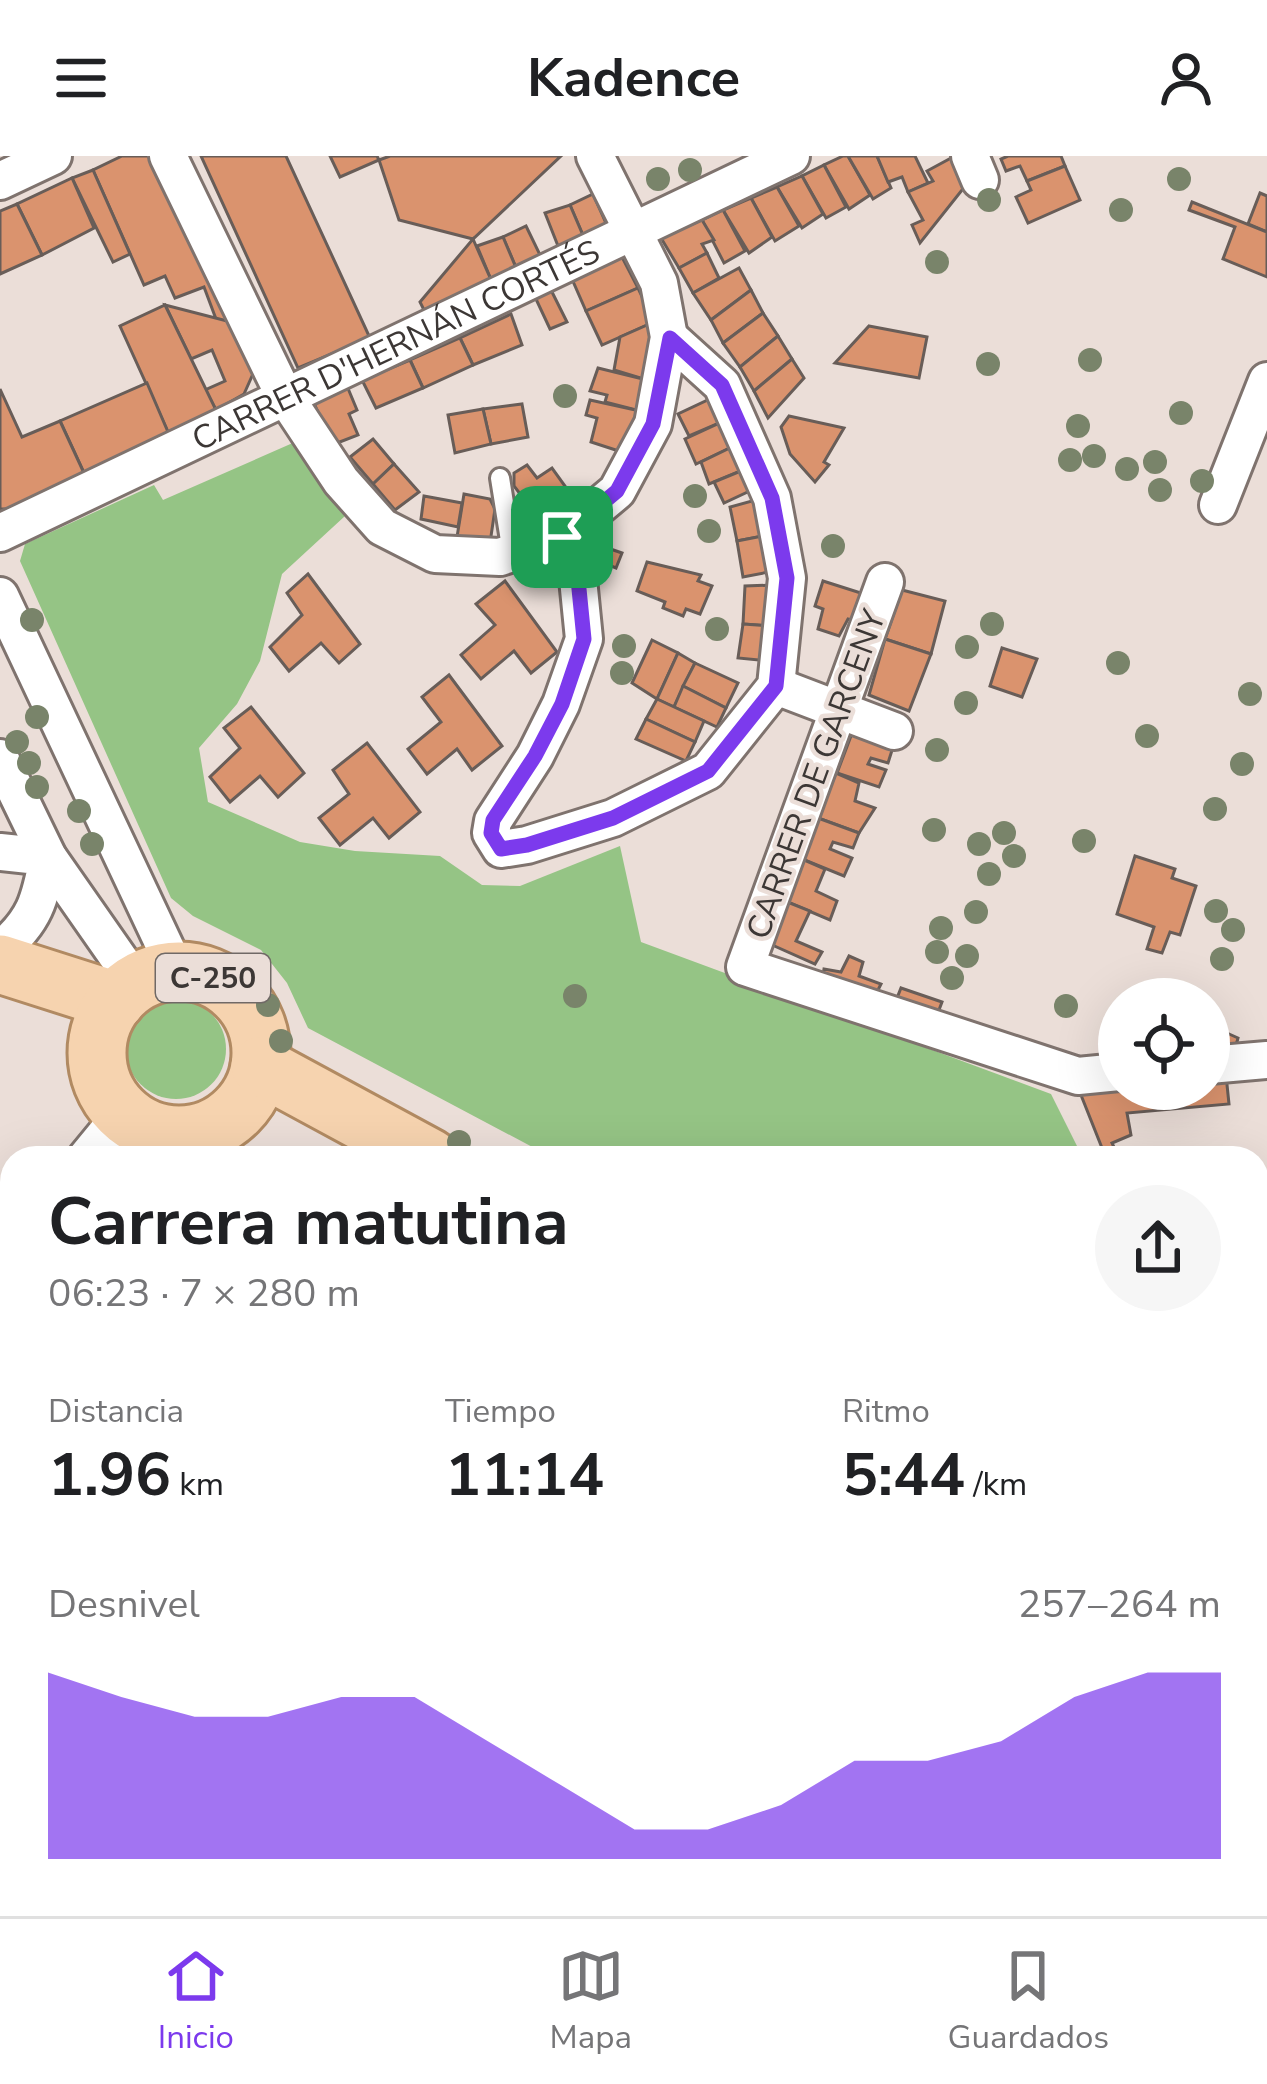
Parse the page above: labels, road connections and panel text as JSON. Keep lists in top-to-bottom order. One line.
{"streets":{"main road":["C-250"],"street":["CARRER D'HERNÁN CORTÉS","CARRER DE GARCENY"]},"page":{"header":"Kadence","heading":["Carrera matutina","06:23 · 7 × 280 m"],"stats":[["Distancia","1.96 km"],["Tiempo","11:14"],["Ritmo","5:44 /km"]],"chart":["Desnivel","257–264 m"],"tabs":["Inicio","Mapa","Guardados"]}}
